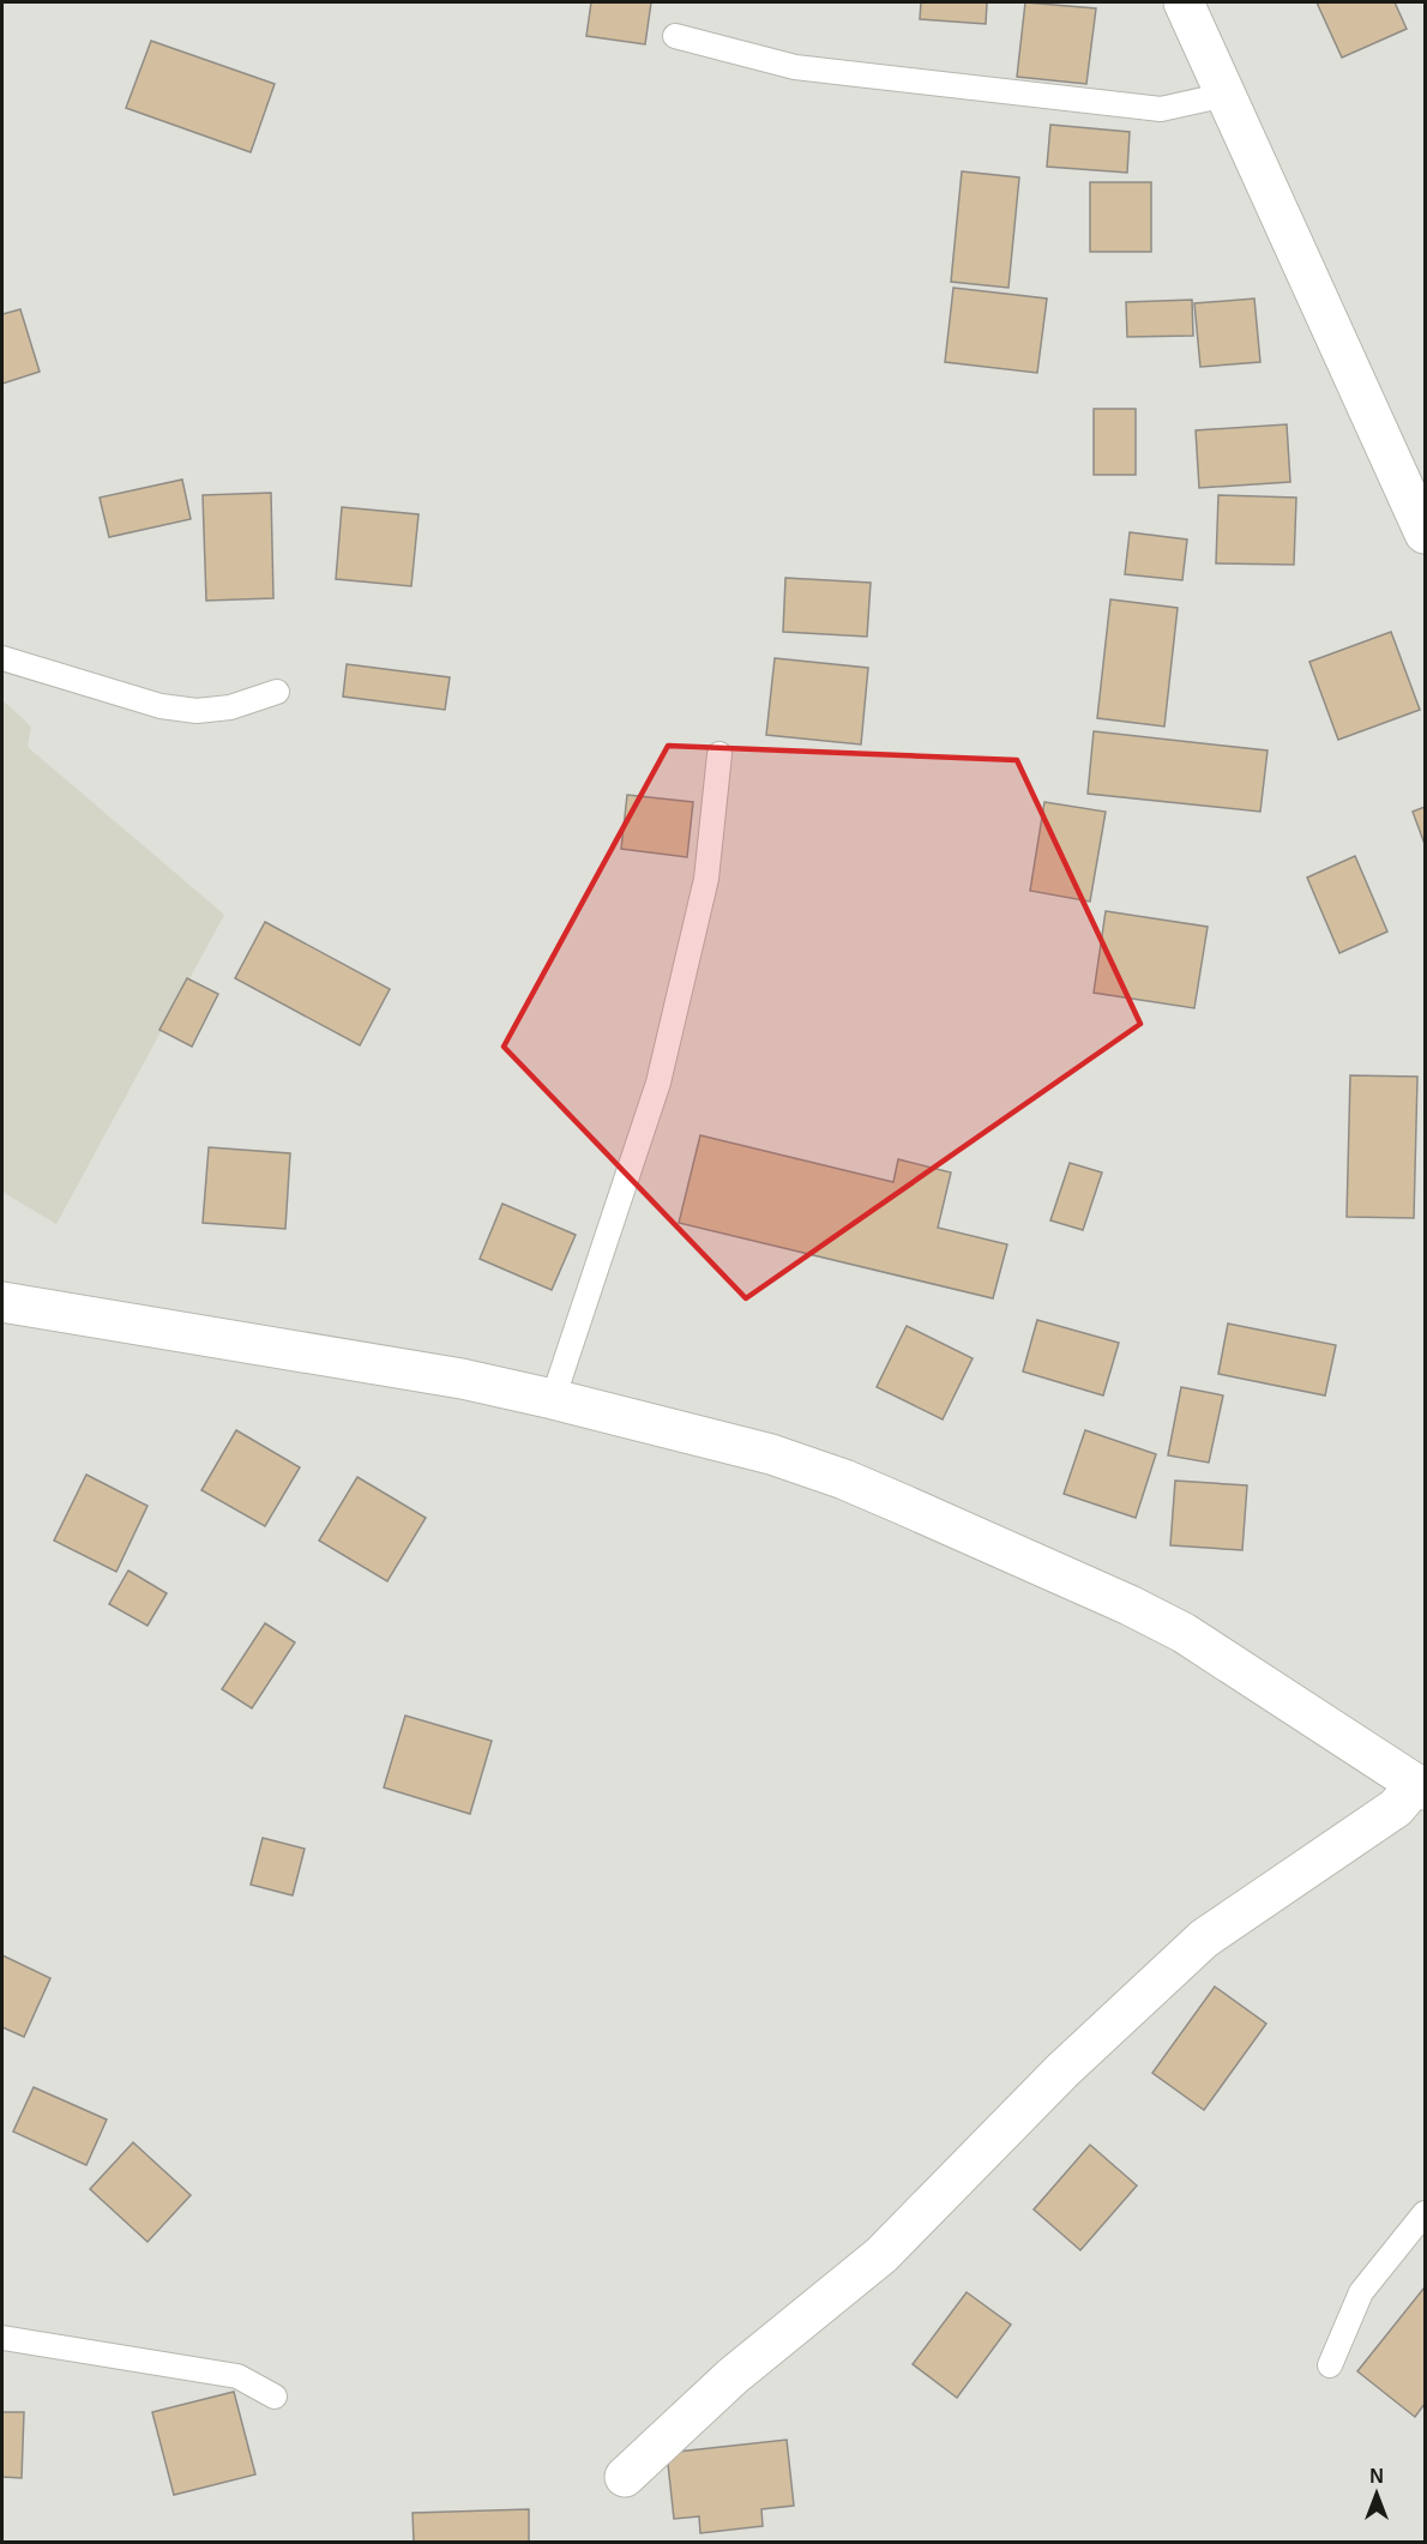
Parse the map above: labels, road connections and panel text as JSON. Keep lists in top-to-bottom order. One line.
{"north":"top"}
